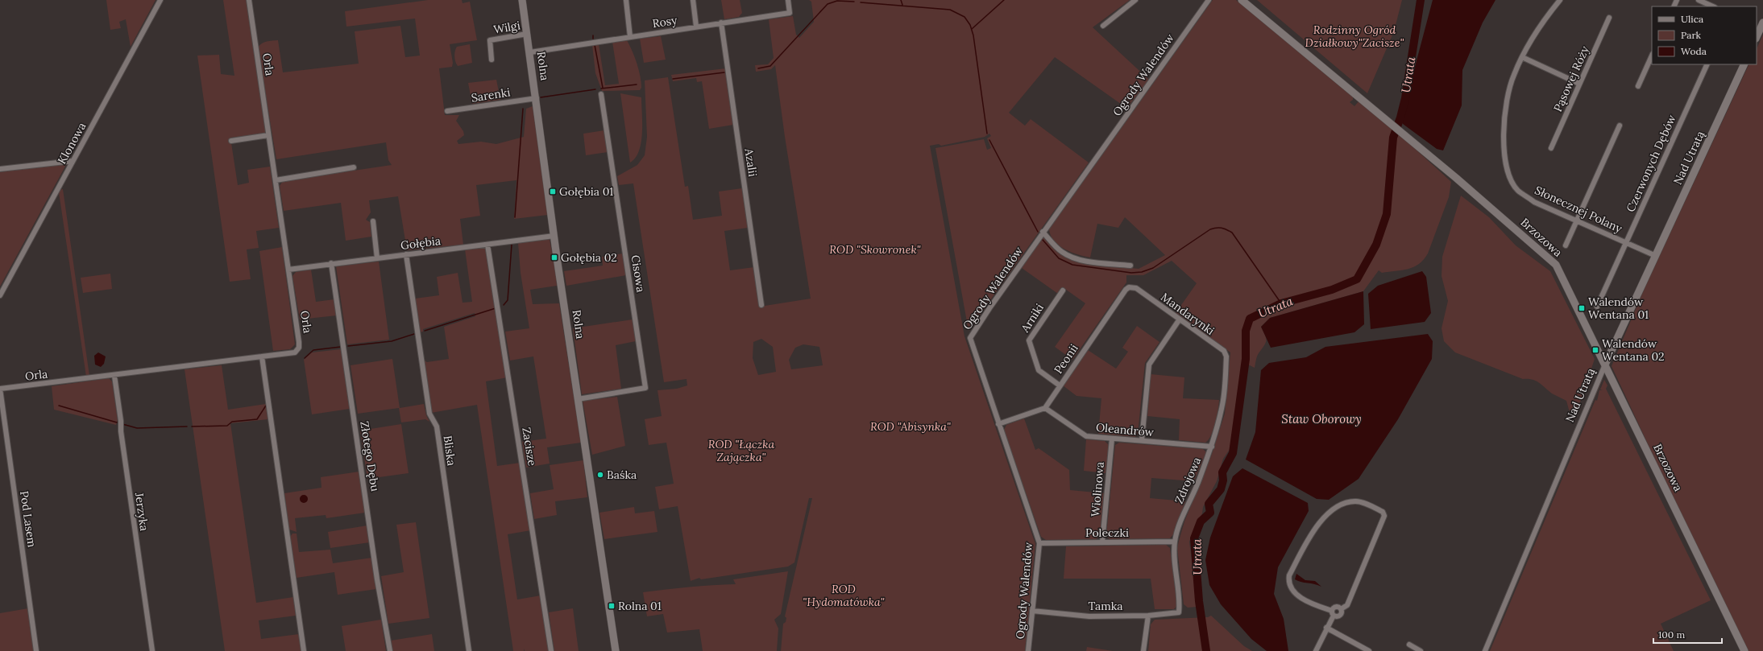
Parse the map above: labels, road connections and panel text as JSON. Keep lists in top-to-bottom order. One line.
{"streets":{"street":["Rosy","Wilgi","Orla","Rolna","Ogrody Walendów","Pąsowej Róży","Sarenki","Klonowa","Nad Utratą","Azalii","Czerwonych Dębów","Słonecznej Polany","Brzozowa","Gołębia","Cisowa","Mandarynki","Arniki","Peonii","Oleandrów","Zacisze","Bliska","Złotego Dębu","Zdrojowa","Wiolinowa","Jerzyka","Pod Lasem","Poleczki","Tamka"]},"crossings":[["Rosy","Rolna"],["Rosy","Azalii"],["Wilgi","Rolna"],["Orla","Gołębia"],["Orla","Jerzyka"],["Orla","Pod Lasem"],["Rolna","Sarenki"],["Rolna","Gołębia"],["Rolna","Cisowa"],["Ogrody Walendów","Poleczki"],["Ogrody Walendów","Tamka"],["Nad Utratą","Słonecznej Polany"],["Nad Utratą","Brzozowa"],["Czerwonych Dębów","Słonecznej Polany"],["Gołębia","Zacisze"],["Gołębia","Bliska"],["Gołębia","Złotego Dębu"],["Mandarynki","Peonii"],["Mandarynki","Zdrojowa"],["Arniki","Peonii"],["Peonii","Oleandrów"],["Oleandrów","Zdrojowa"],["Oleandrów","Wiolinowa"],["Zdrojowa","Poleczki"],["Zdrojowa","Tamka"],["Wiolinowa","Poleczki"]],"water":["Utrata","Staw Oborowy"],"parks":["Rodzinny Ogród Działkowy\"Zacisze\"","ROD \"Skowronek\"","ROD \"Abisynka\"","ROD \"Łączka Zajączka\"","ROD \"Hydomatówka\""],"places":{"transit":["Gołębia 01","Gołębia 02","Walendów Wentana 01","Walendów Wentana 02","Rolna 01"],"other":["Baśka"]},"legend":["Ulica","Park","Woda"],"scale_bar":"100 m"}
